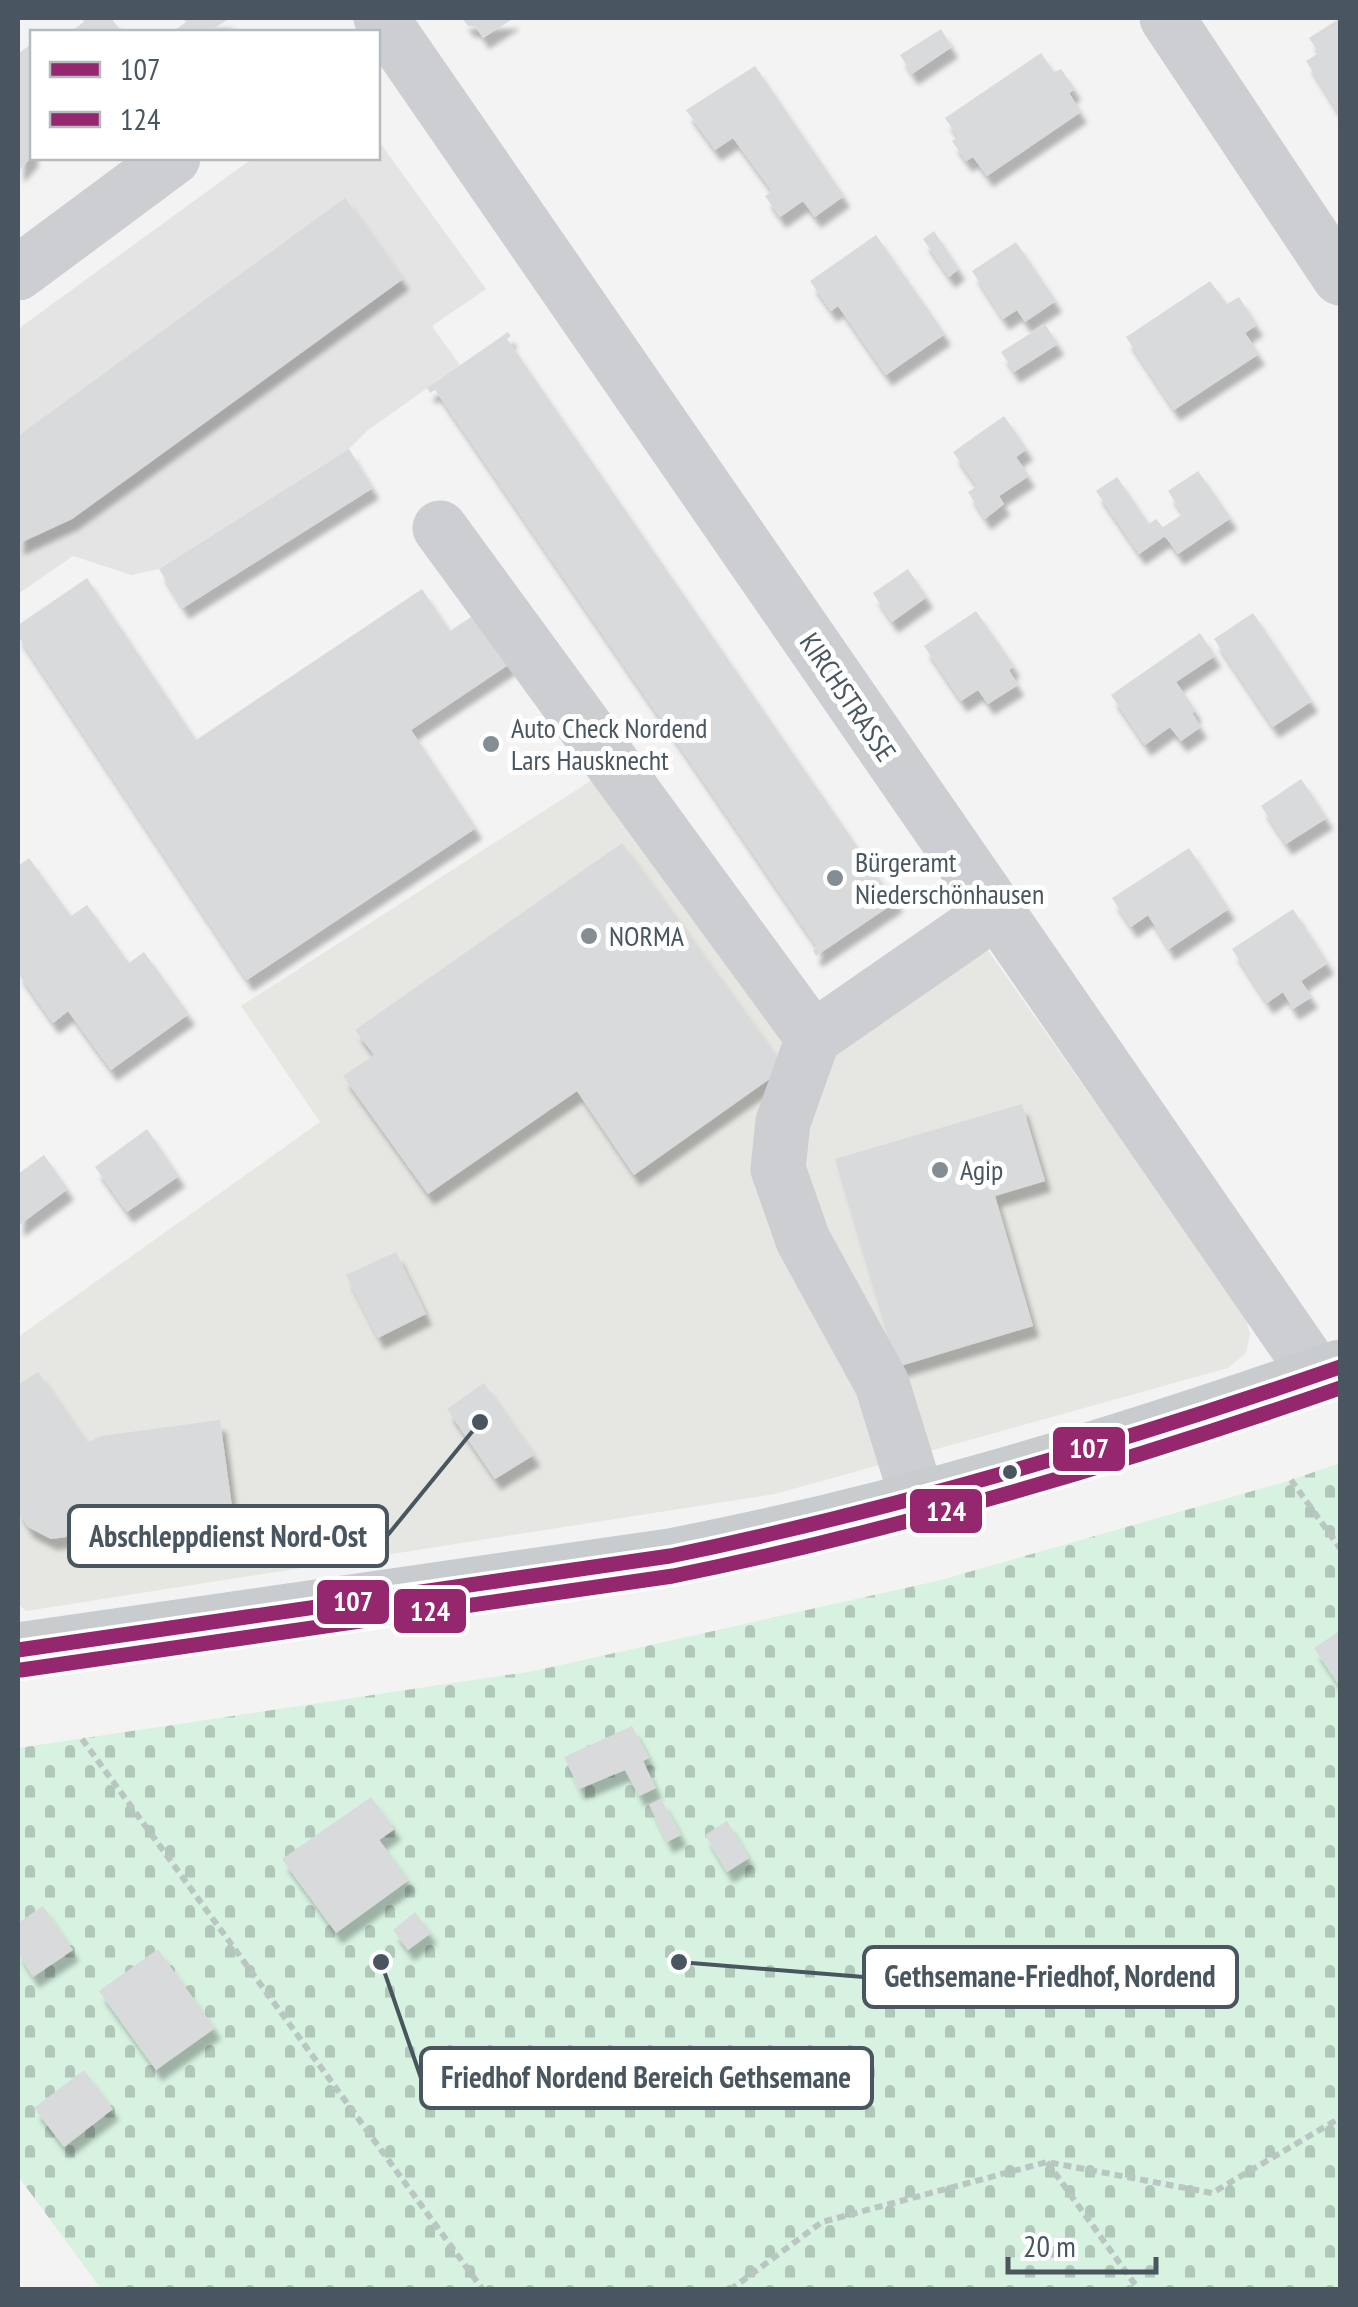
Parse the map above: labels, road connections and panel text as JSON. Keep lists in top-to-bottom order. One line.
{"streets":{"street":["KIRCHSTRASSE"]},"places":["Auto Check Nordend Lars Hausknecht","Bürgeramt Niederschönhausen","NORMA","Agip","Abschleppdienst Nord-Ost","Friedhof Nordend Bereich Gethsemane","Gethsemane-Friedhof, Nordend"],"lines":["transit line 107","transit line 124"],"legend":["107","124"],"scale_bar":"20 m"}
